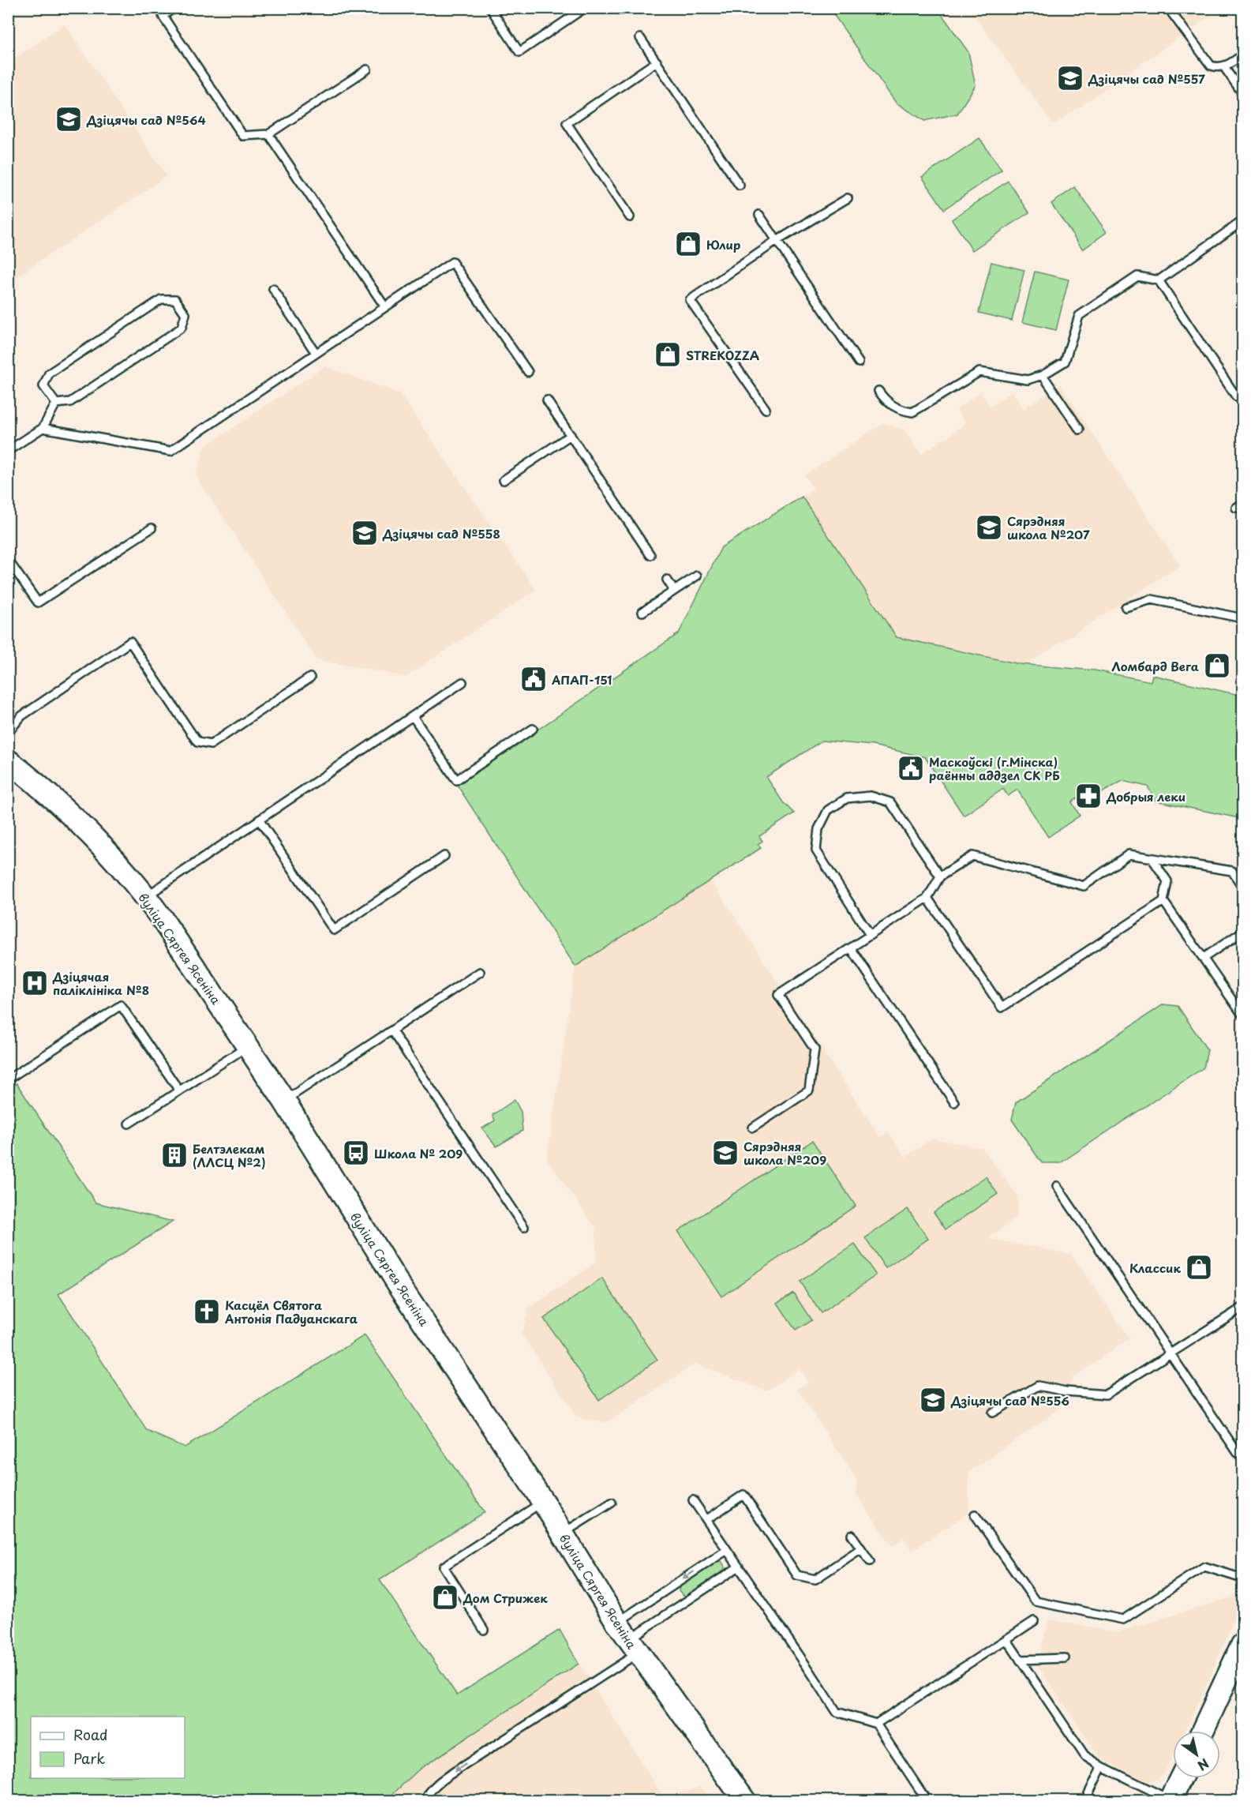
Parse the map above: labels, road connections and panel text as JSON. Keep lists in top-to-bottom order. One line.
{"streets":{"main road":["вуліца Сяргея Ясеніна"]},"places":{"school or university":["Дзіцячы сад №557","Дзіцячы сад №564","Сярэдняя школа №207","Дзіцячы сад №558","Сярэдняя школа №209","Дзіцячы сад №556"],"shop":["Юлир","STREKOZZA","Ломбард Вега","Классик","Дом Стрижек"],"public building":["АПАП-151","Маскоўскі (г.Мінска) раённы аддзел СК РБ"],"pharmacy":["Добрыя леки"],"hospital":["Дзіцячая паліклініка №8"],"bus stop":["Школа № 209"],"building":["Белтэлекам (ЛЛСЦ №2)"],"church":["Касцёл Святога Антонія Падуанскага"]},"legend":["Road","Park"],"north":"bottom right"}
